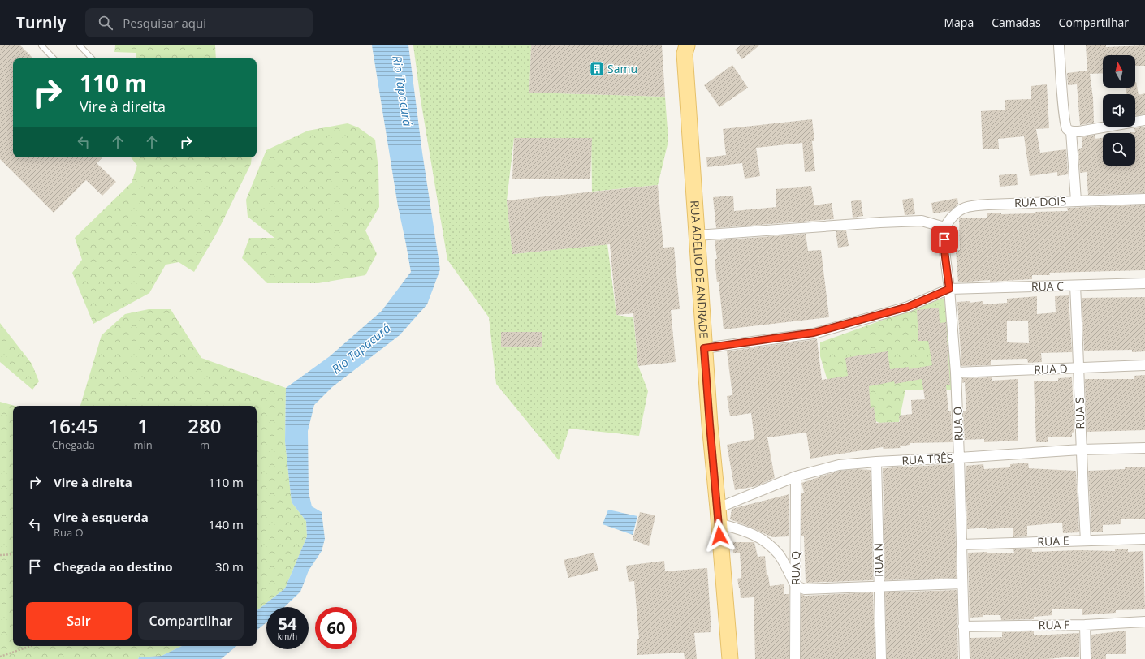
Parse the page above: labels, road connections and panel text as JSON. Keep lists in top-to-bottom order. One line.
{"streets":{"main road":["RUA ADELIO DE ANDRADE"],"street":["RUA DOIS","RUA C","RUA D","RUA S","RUA O","RUA TRÊS","RUA E","RUA N","RUA Q","RUA F"]},"crossings":[["RUA DOIS","RUA O"],["RUA ADELIO DE ANDRADE","RUA TRÊS"],["RUA C","RUA S"],["RUA C","RUA O"],["RUA D","RUA S"],["RUA D","RUA O"],["RUA S","RUA TRÊS"],["RUA S","RUA E"],["RUA O","RUA TRÊS"],["RUA O","RUA E"],["RUA O","RUA F"],["RUA TRÊS","RUA N"],["RUA TRÊS","RUA Q"]],"water":["Rio Tapacurá"],"places":{"building":["Samu"]},"north":"top","page":{"header":"Turnly","search":"Pesquisar aqui","nav":["Mapa","Camadas","Compartilhar"],"turn":["110 m","Vire à direita"],"eta":["16:45","Chegada","1","min","280","m"],"list":[{"name":"Vire à direita","value":"110 m"},{"name":"Vire à esquerda","note":"Rua O","value":"140 m"},{"name":"Chegada ao destino","value":"30 m"}],"buttons":["Sair","Compartilhar"],"speed":"54 km/h","limit":"60"}}
